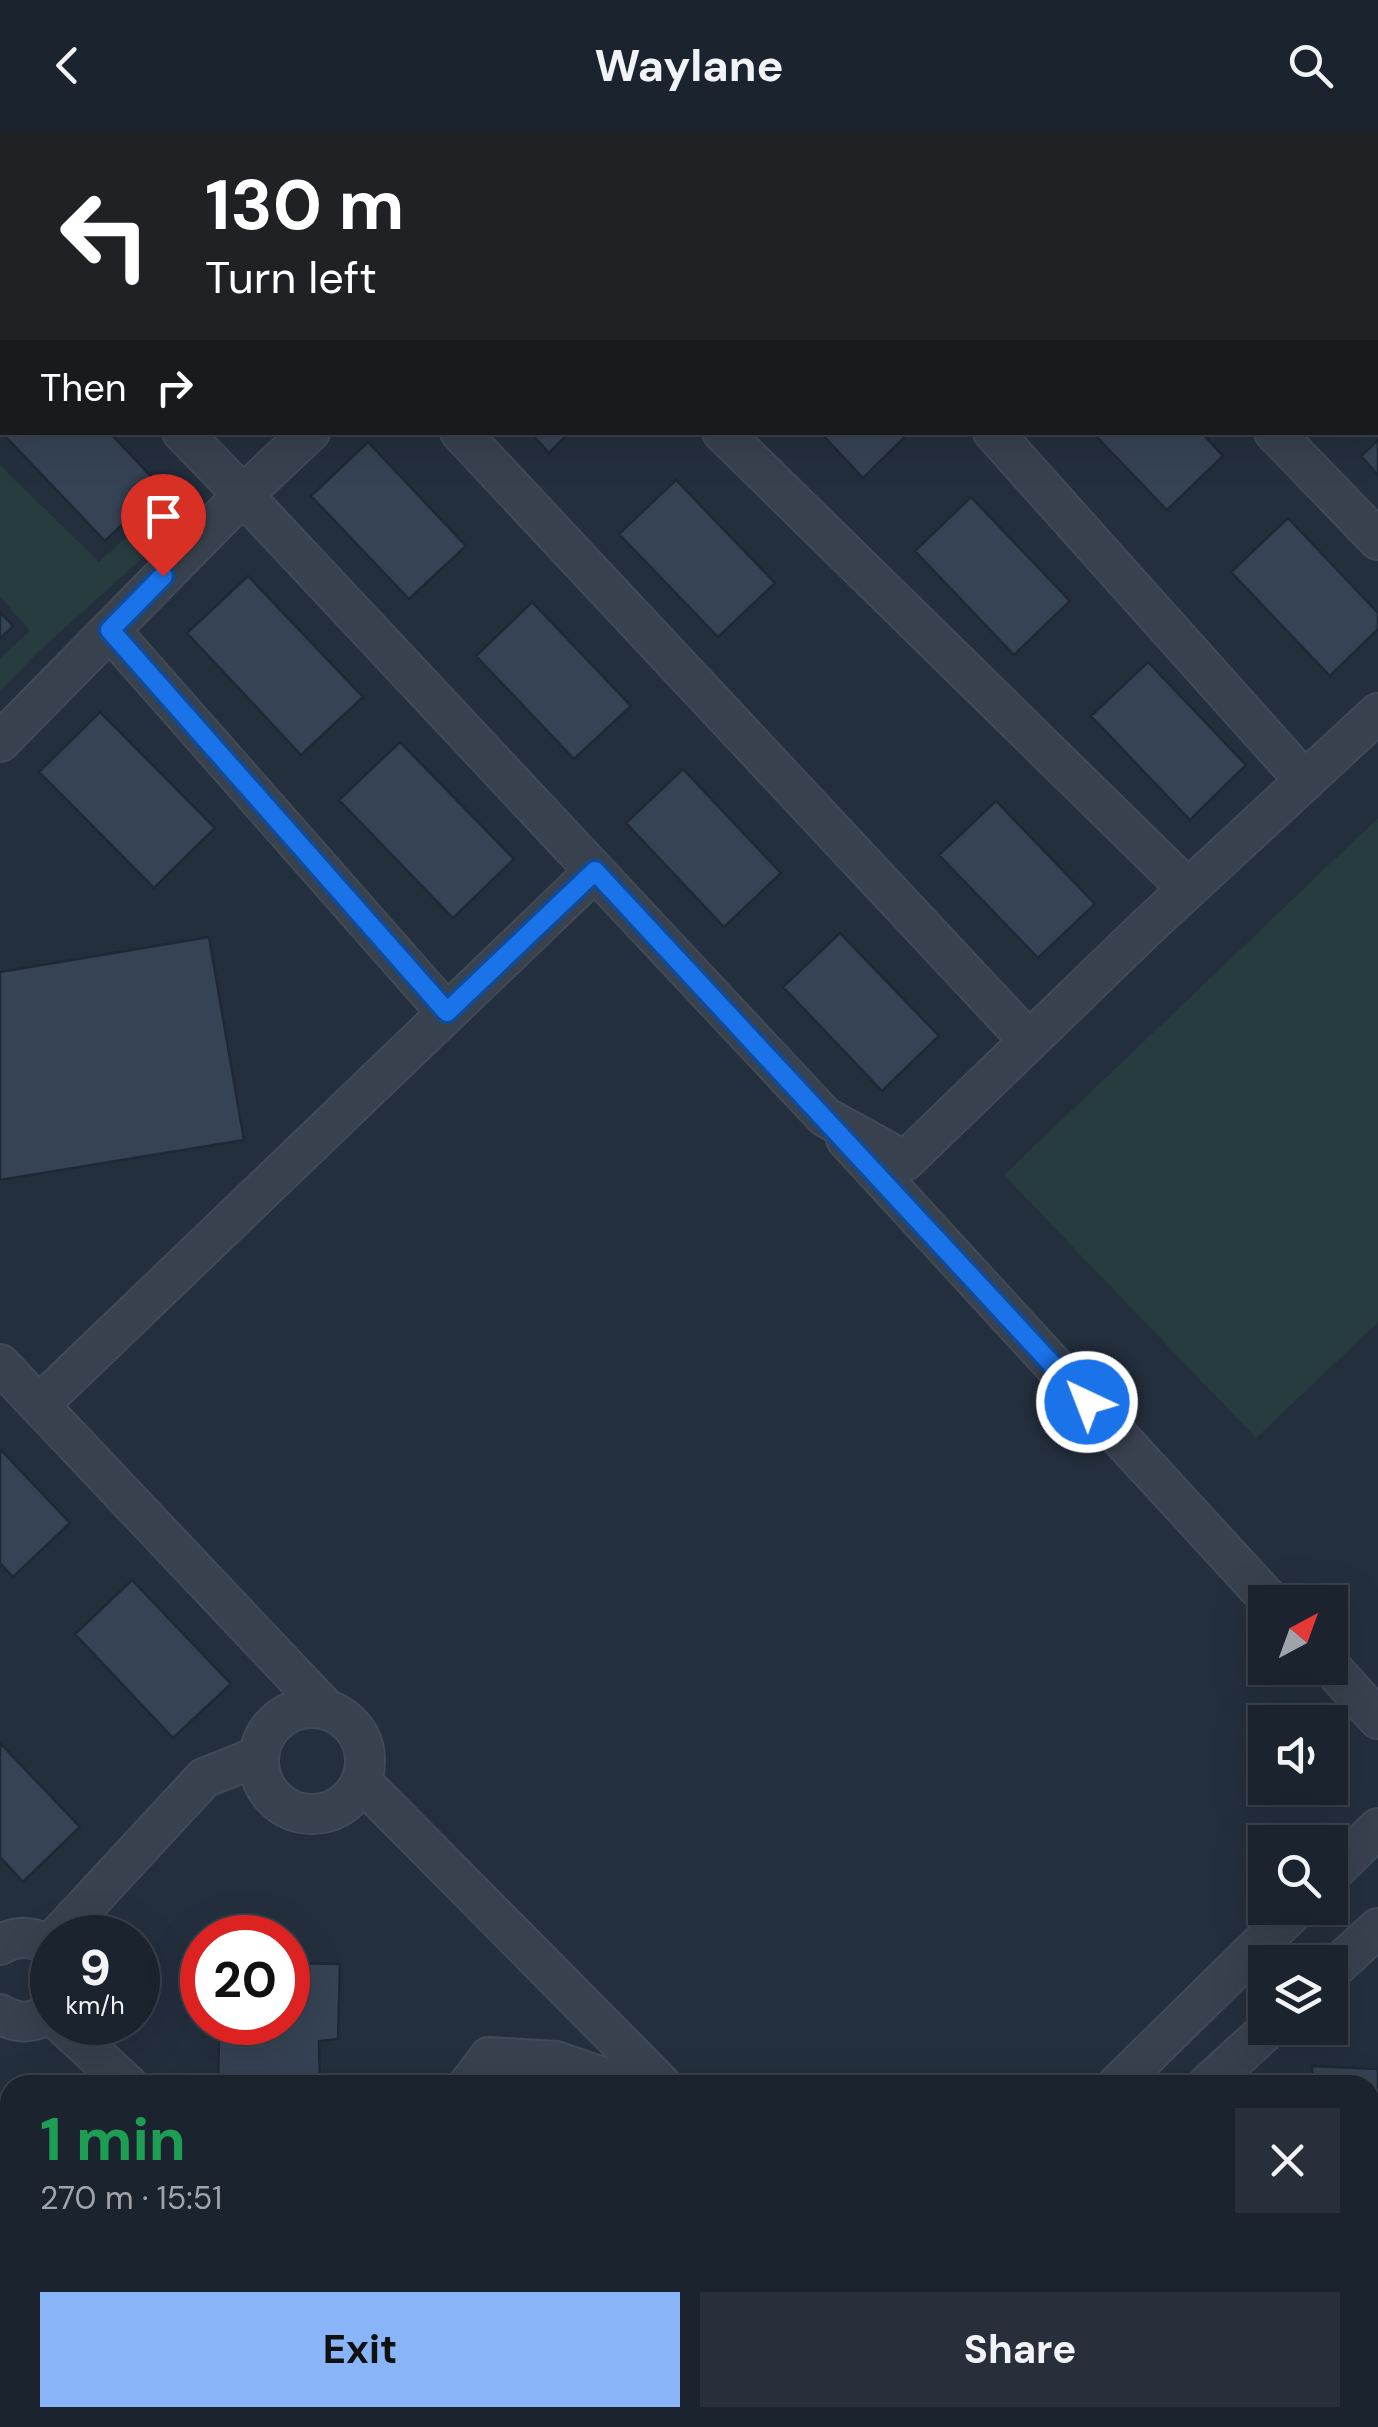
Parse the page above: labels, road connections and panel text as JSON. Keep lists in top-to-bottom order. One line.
{"north":"top right","page":{"header":"Waylane","turn":["130 m","Turn left"],"then":"Then","speed":"9 km/h","limit":"20","heading":["1 min","270 m · 15:51"],"buttons":["Exit","Share"]}}
